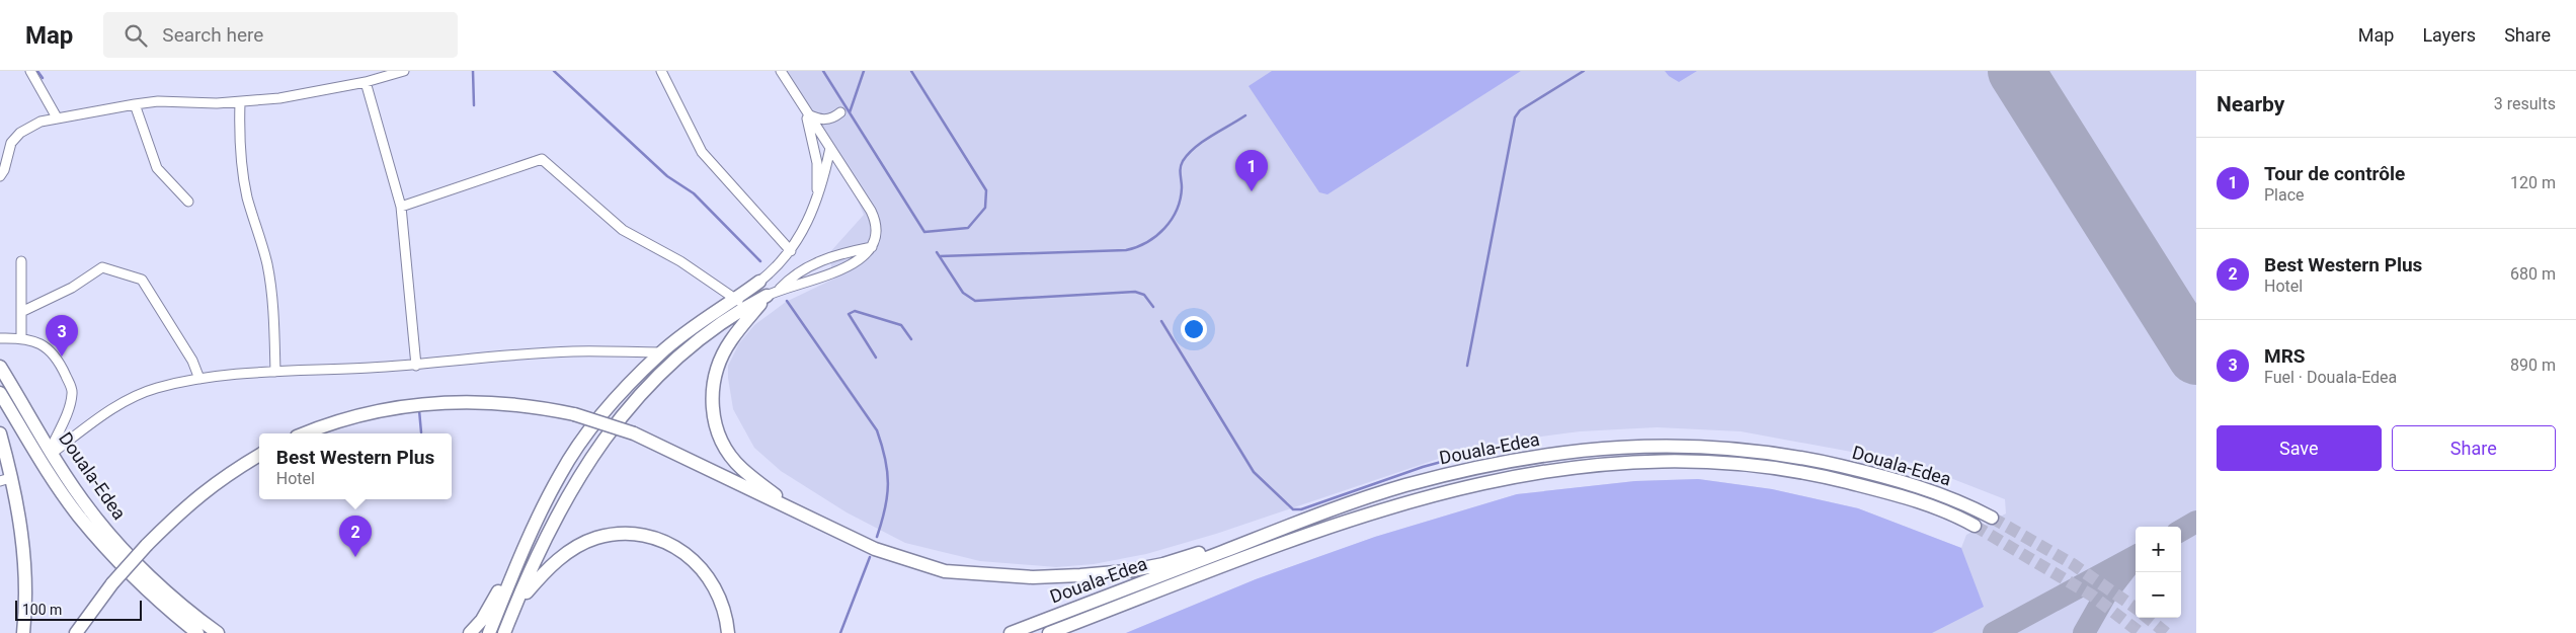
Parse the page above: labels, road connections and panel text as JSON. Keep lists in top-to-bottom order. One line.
{"streets":{"highway":["Douala-Edea"]},"scale_bar":"100 m","page":{"header":"Map","search":"Search here","nav":["Map","Layers","Share"],"heading":["Nearby","3 results"],"list":[{"mark":"1","name":"Tour de contrôle","note":"Place","value":"120 m"},{"mark":"2","name":"Best Western Plus","note":"Hotel","value":"680 m"},{"mark":"3","name":"MRS","note":"Fuel · Douala-Edea","value":"890 m"}],"pins":["1","3","2"],"buttons":["Save","Share"],"popup":["Best Western Plus","Hotel"],"map_buttons":["+","−"],"scale":"100 m"}}
